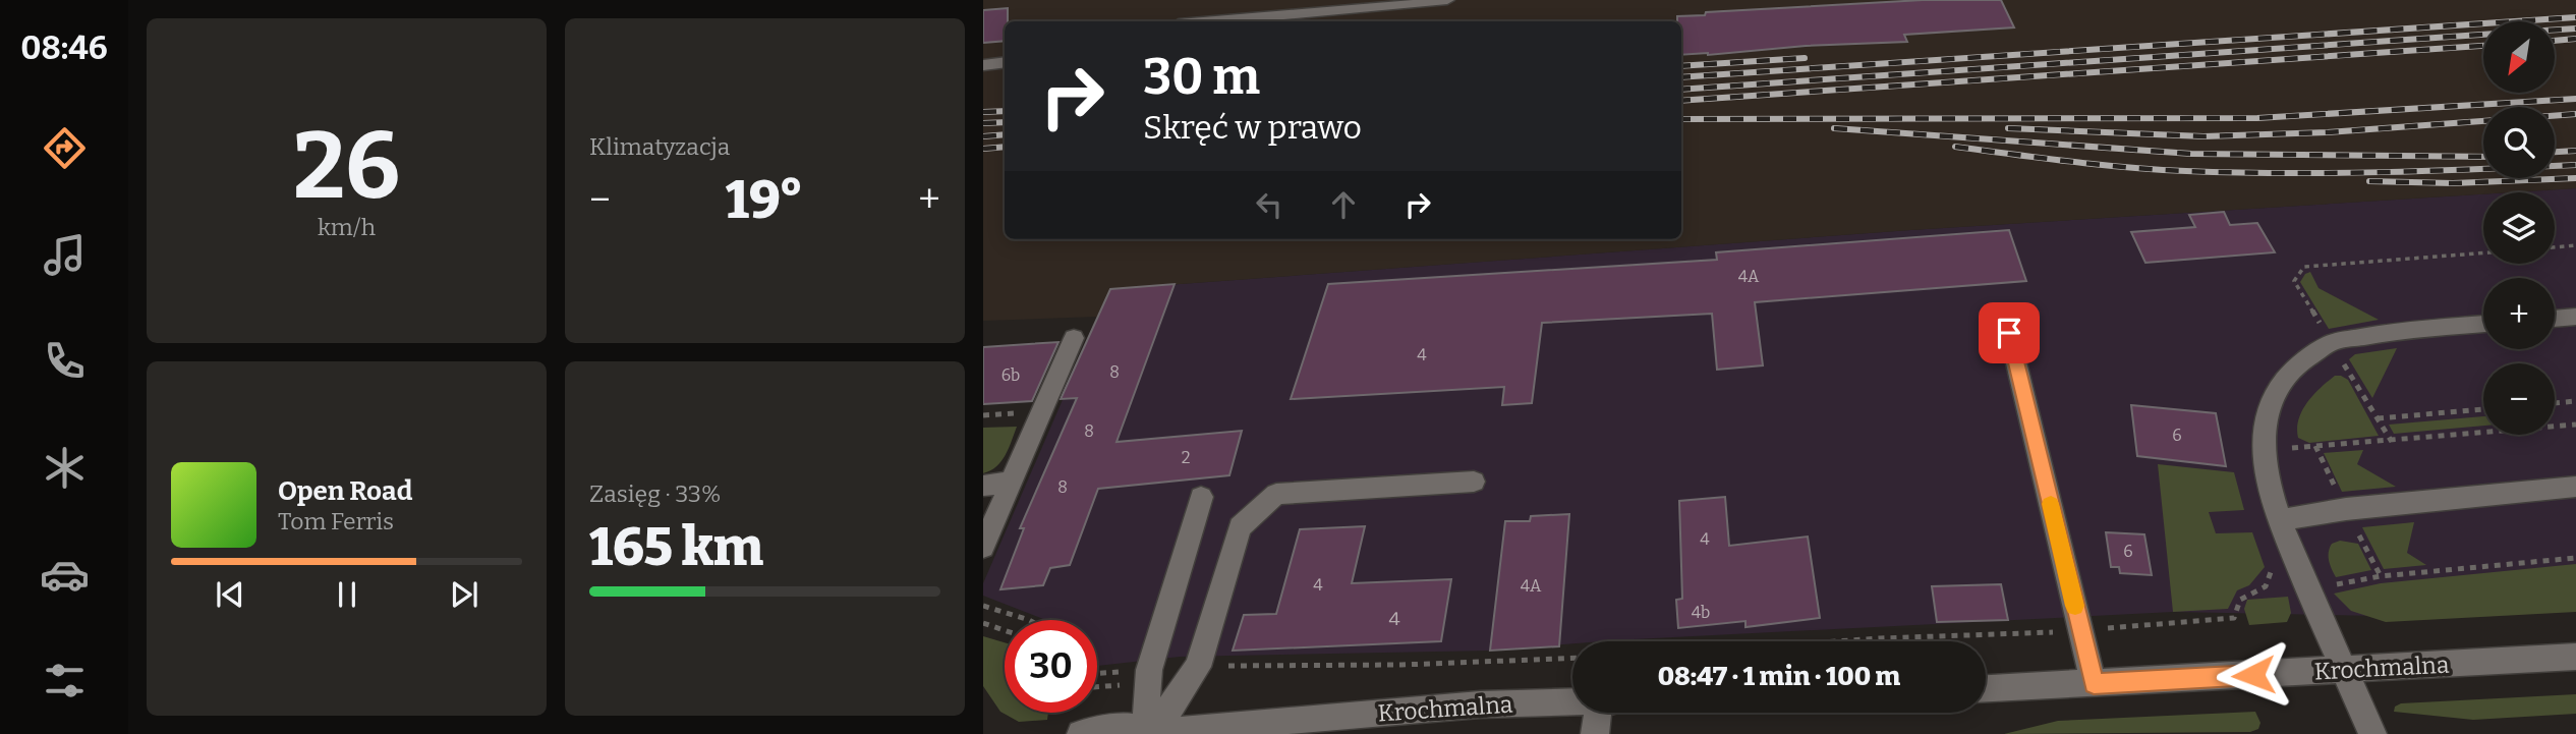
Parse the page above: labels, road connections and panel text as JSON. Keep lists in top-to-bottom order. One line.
{"streets":{"street":["Krochmalna"]},"house_numbers":["4A","4","8","6b","8","6","2","8","4","6","4","4A","4b","4"],"north":"bottom left","page":{"tabs":"08:46","tile":[["26","km/h"],"Klimatyzacja",["Zasięg · 33%","165 km"]],"map_buttons":["+","−"],"turn":["30 m","Skręć w prawo"],"heat":["−","19°","+"],"song":["Open Road","Tom Ferris"],"limit":"30","trip":"08:47 · 1 min · 100 m"}}
